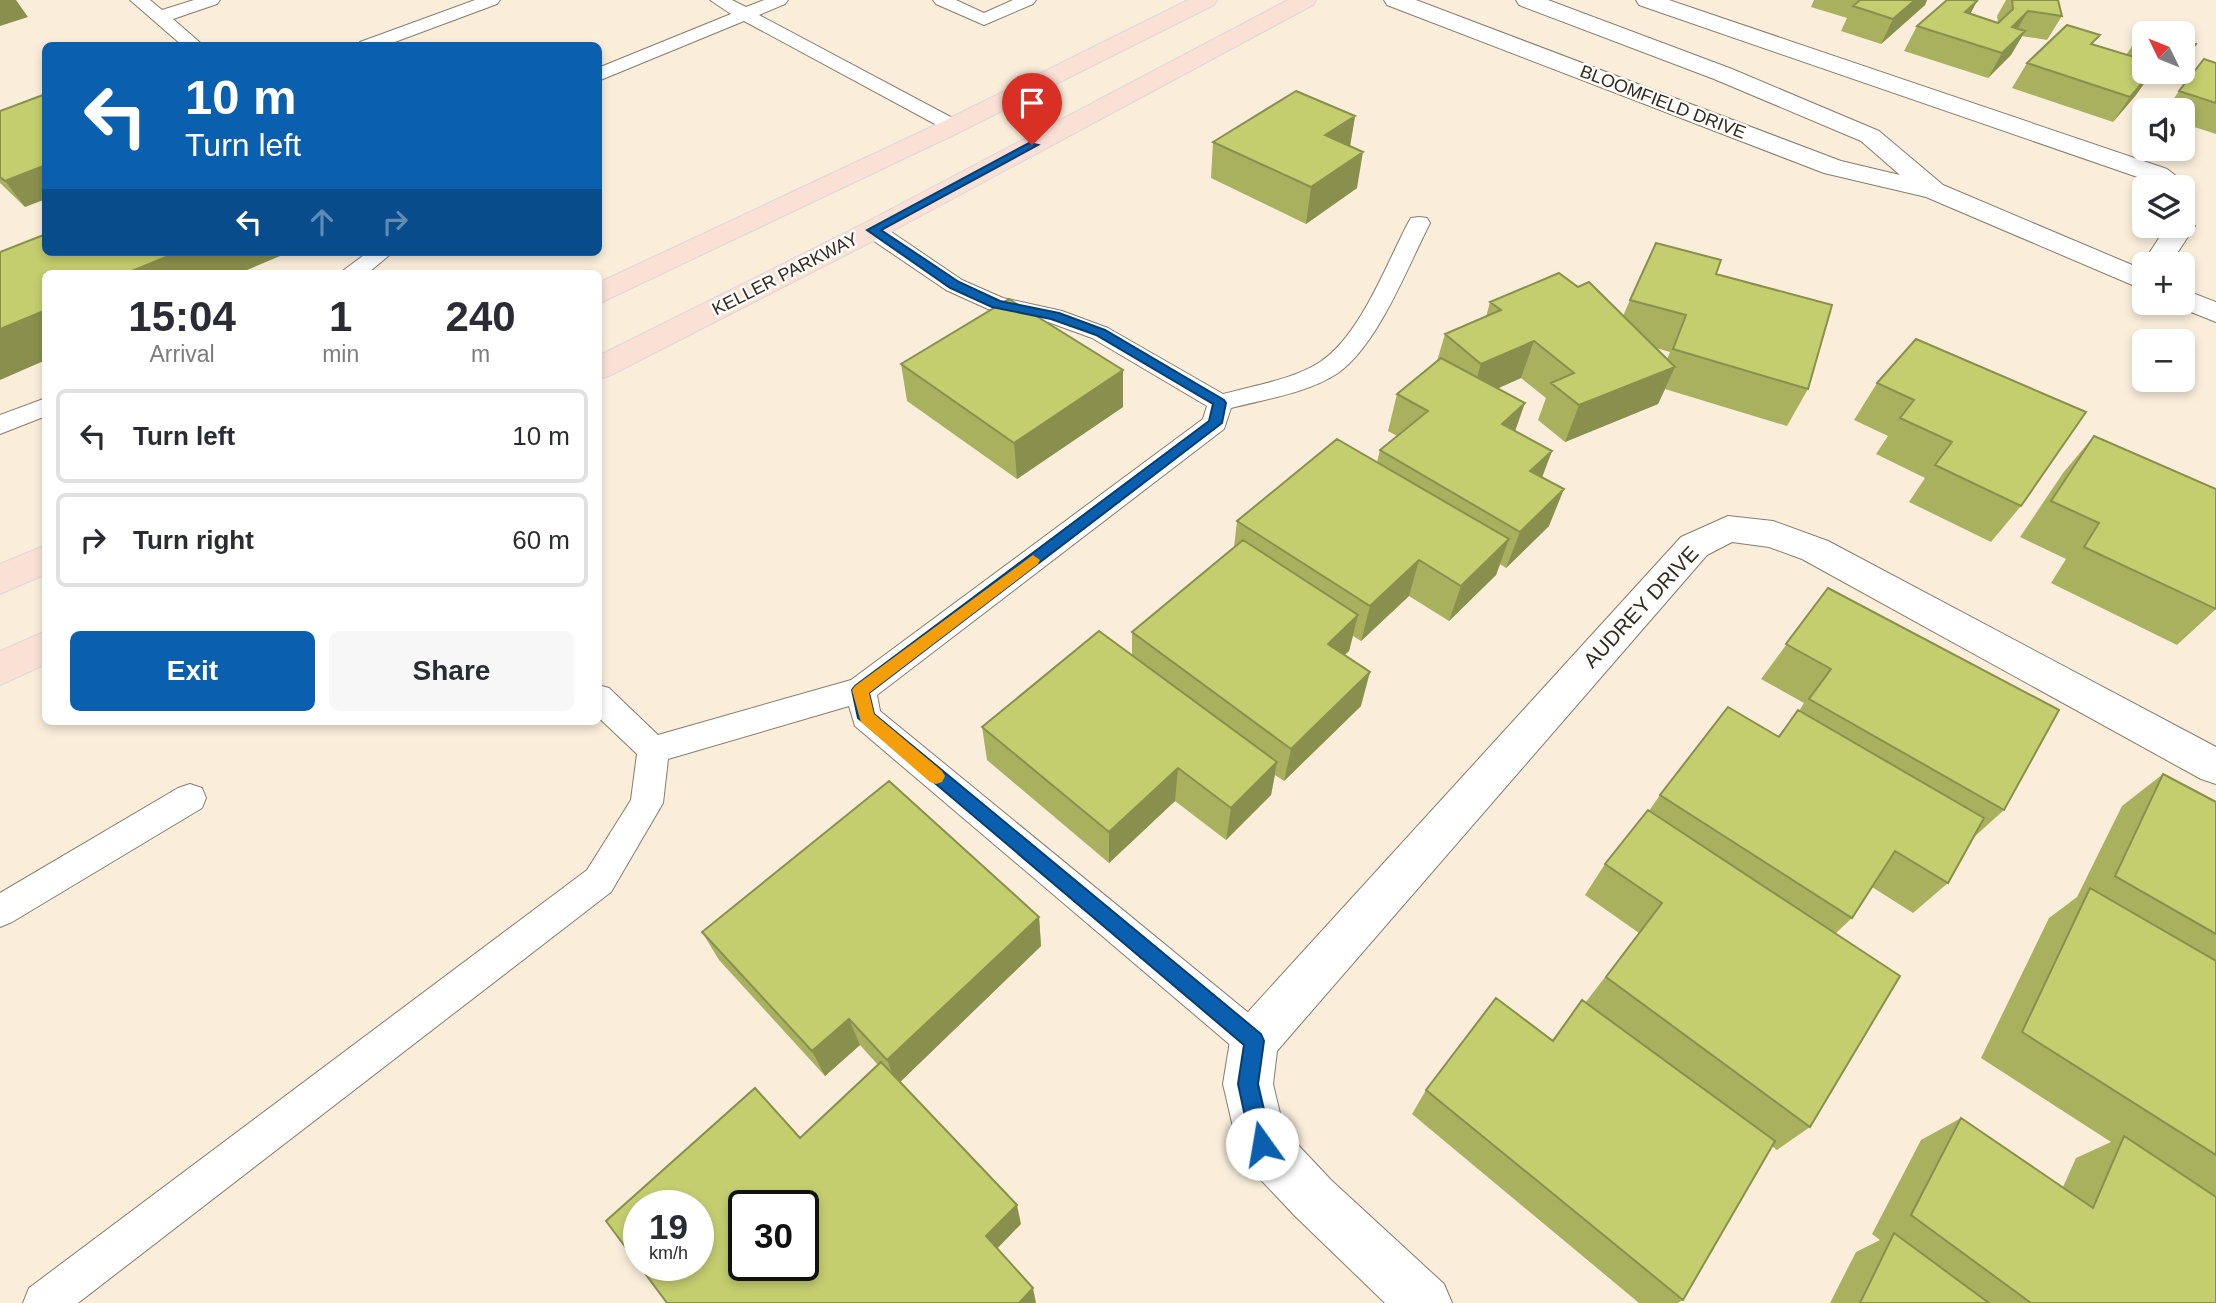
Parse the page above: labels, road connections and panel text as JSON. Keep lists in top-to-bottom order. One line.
{"streets":{"main road":["KELLER PARKWAY"],"street":["BLOOMFIELD DRIVE","AUDREY DRIVE"]},"north":"top left","page":{"map_buttons":["+","−"],"turn":["10 m","Turn left"],"eta":["15:04","Arrival","1","min","240","m"],"list":[{"name":"Turn left","value":"10 m"},{"name":"Turn right","value":"60 m"}],"buttons":["Exit","Share"],"speed":"19 km/h","limit":"30"}}
